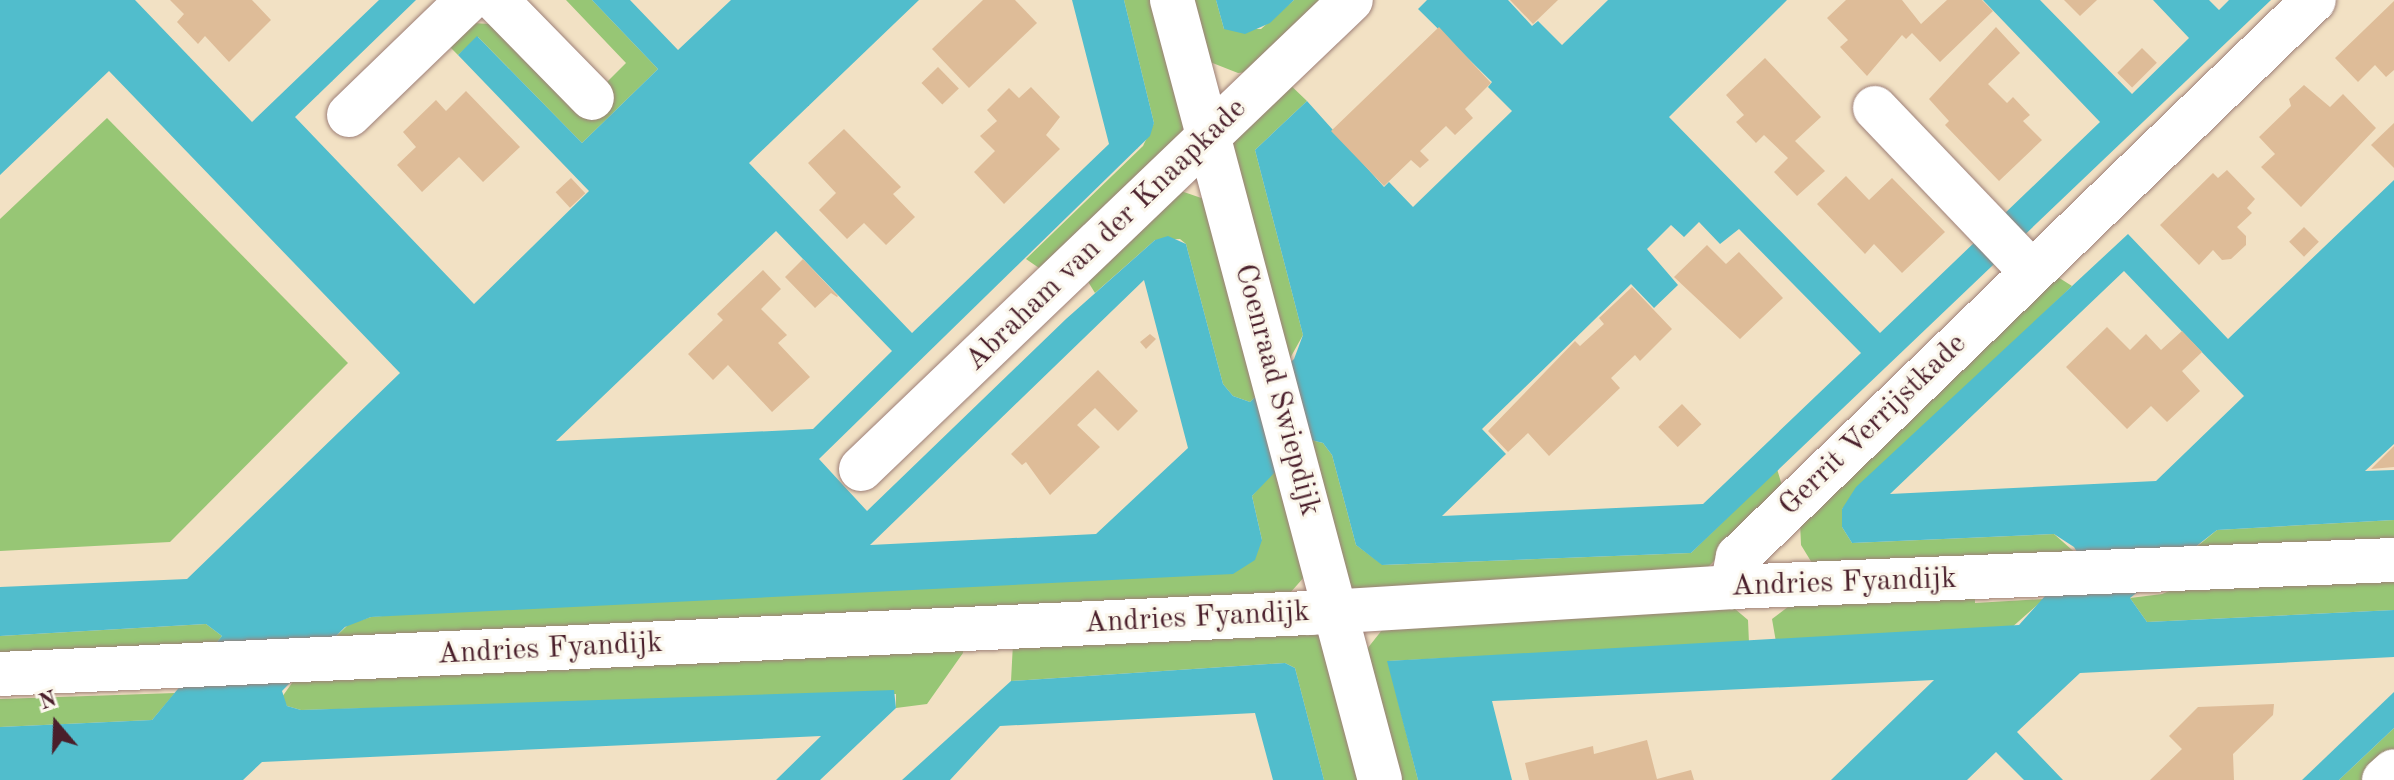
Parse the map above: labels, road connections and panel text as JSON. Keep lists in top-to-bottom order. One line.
{"streets":{"street":["Abraham van der Knaapkade","Coenraad Swiepdijk","Gerrit Verrijstkade","Andries Fyandijk"]},"crossings":[["Abraham van der Knaapkade","Coenraad Swiepdijk"],["Coenraad Swiepdijk","Andries Fyandijk"],["Gerrit Verrijstkade","Andries Fyandijk"]],"north":"top"}
